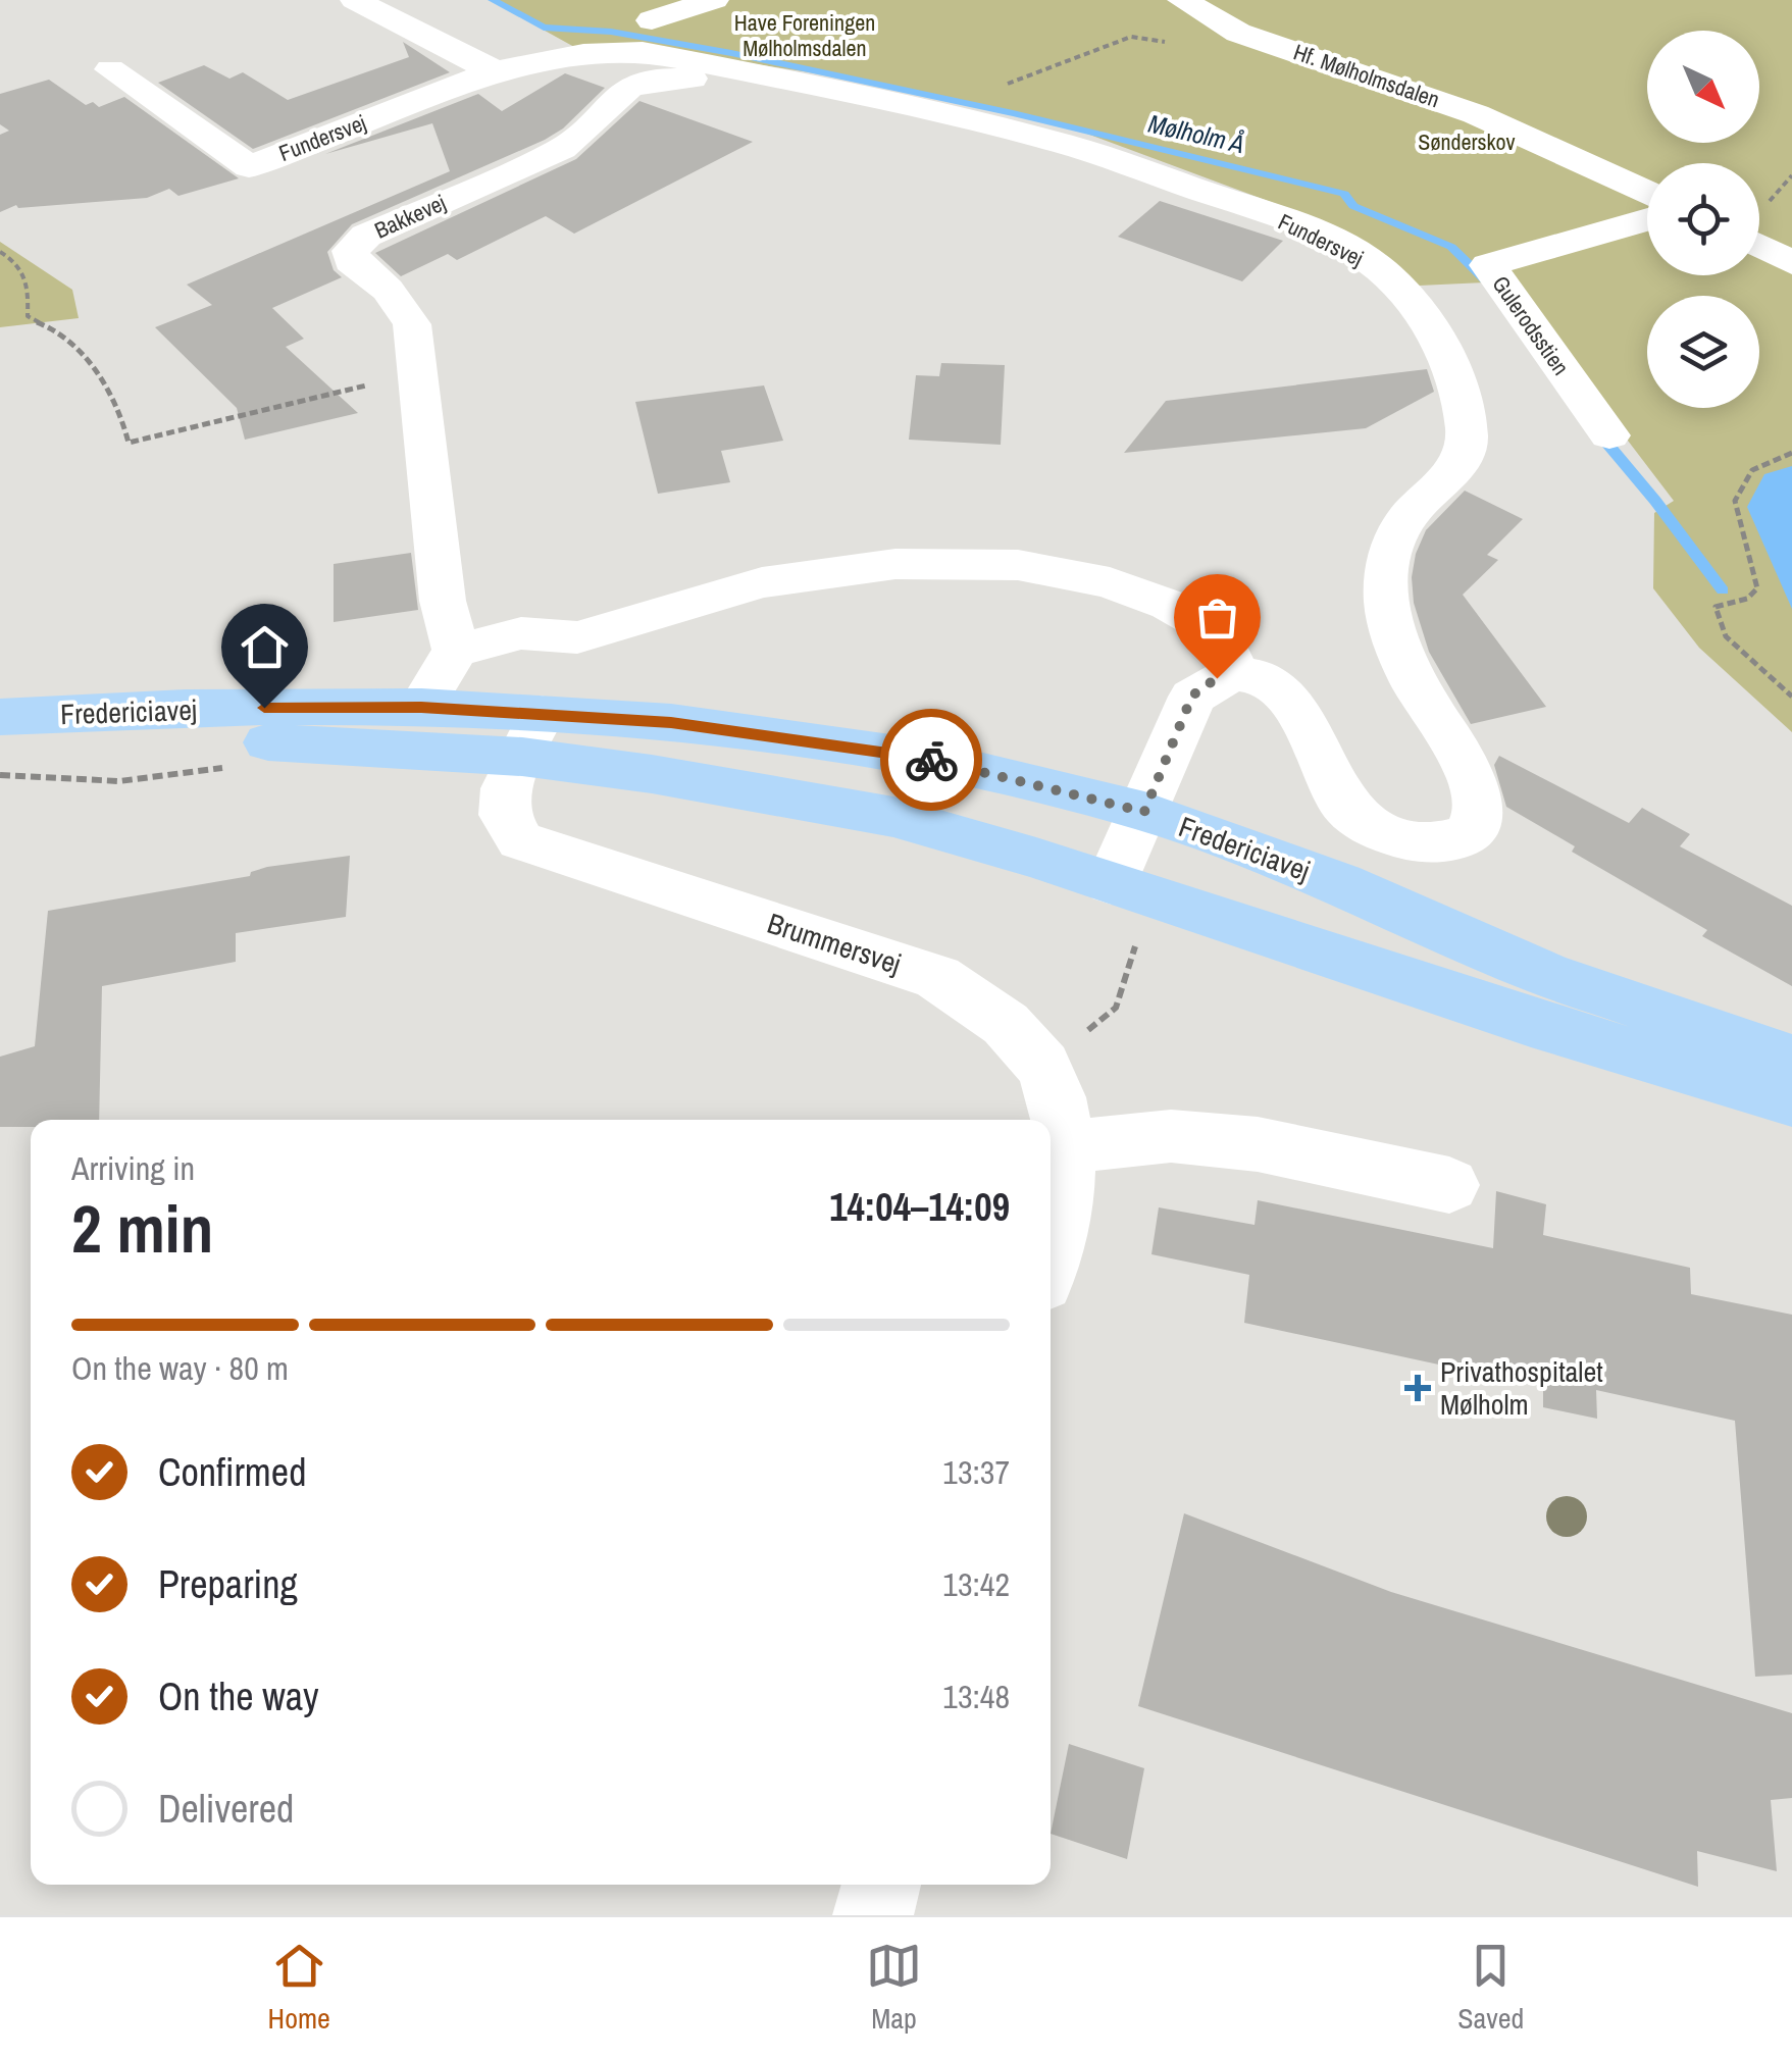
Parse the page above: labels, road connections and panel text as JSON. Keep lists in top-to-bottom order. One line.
{"streets":{"main road":["Fredericiavej"],"street":["Hf. Mølholmsdalen","Fundersvej","Bakkevej","Gulerodsstien","Brummersvej"]},"crossings":[["Fundersvej","Bakkevej"],["Fredericiavej","Brummersvej"]],"water":["Mølholm Å"],"parks":["Have Foreningen Mølholmsdalen","Sønderskov"],"places":{"health":["Privathospitalet Mølholm"]},"north":"bottom right","page":{"heading":["2 min","Arriving in","14:04–14:09"],"bar":"On the way · 80 m","list":[["Confirmed","13:37"],["Preparing","13:42"],["On the way","13:48"],"Delivered"],"tabs":["Home","Map","Saved"]}}
